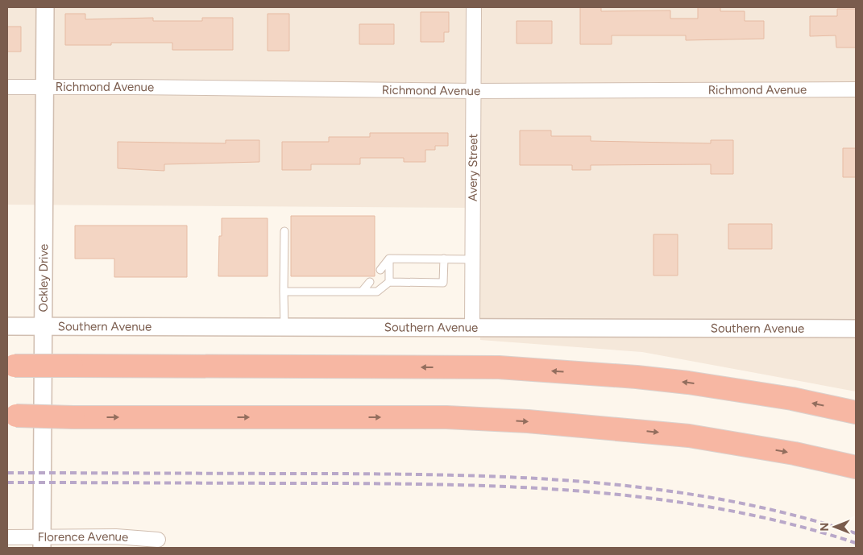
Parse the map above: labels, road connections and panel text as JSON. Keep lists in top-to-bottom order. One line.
{"streets":{"street":["Richmond Avenue","Avery Street","Ockley Drive","Southern Avenue","Florence Avenue"]},"crossings":[["Richmond Avenue","Avery Street"],["Richmond Avenue","Ockley Drive"],["Avery Street","Southern Avenue"],["Ockley Drive","Southern Avenue"],["Ockley Drive","Florence Avenue"]],"north":"left"}
